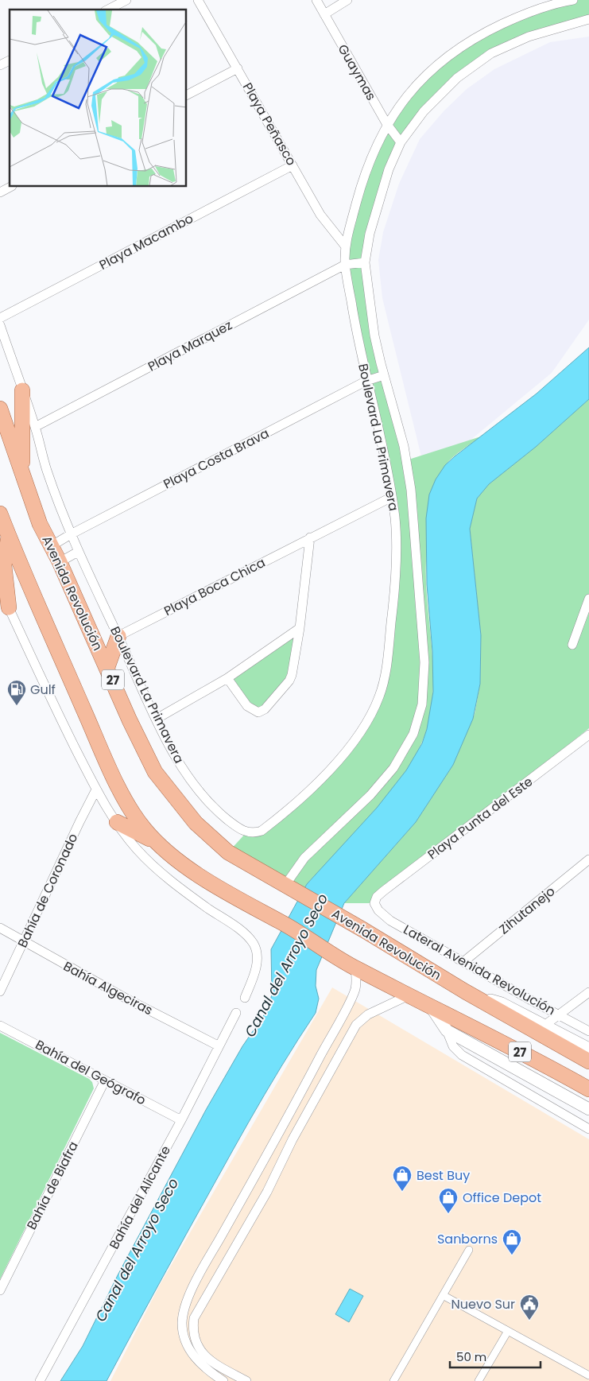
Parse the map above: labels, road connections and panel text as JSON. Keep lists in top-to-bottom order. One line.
{"streets":{"main road":["Avenida Revolución","27"],"street":["Guaymas","Playa Peñasco","Playa Macambo","Playa Marquez","Boulevard La Primavera","Playa Costa Brava","Playa Boca Chica","Playa Punta del Este","Bahía de Coronado","Zihutanejo","Lateral Avenida Revolución","Bahía Algeciras","Bahía del Geógrafo","Bahía de Biafra","Bahía del Alicante"]},"crossings":[["Guaymas","Boulevard La Primavera"],["Playa Peñasco","Playa Macambo"],["Playa Peñasco","Boulevard La Primavera"],["Playa Marquez","Boulevard La Primavera"],["Boulevard La Primavera","Playa Costa Brava"],["Boulevard La Primavera","Playa Boca Chica"],["Boulevard La Primavera","Avenida Revolución"],["Playa Costa Brava","Avenida Revolución"],["Playa Punta del Este","Lateral Avenida Revolución"],["Bahía de Coronado","Bahía Algeciras"],["Zihutanejo","Lateral Avenida Revolución"],["Bahía Algeciras","Bahía del Alicante"],["Bahía del Geógrafo","Bahía de Biafra"],["Bahía del Geógrafo","Bahía del Alicante"]],"water":["Canal del Arroyo Seco"],"places":{"fuel station":["Gulf"],"shop":["Best Buy","Office Depot","Sanborns"],"public building":["Nuevo Sur"]},"scale_bar":"50 m"}
